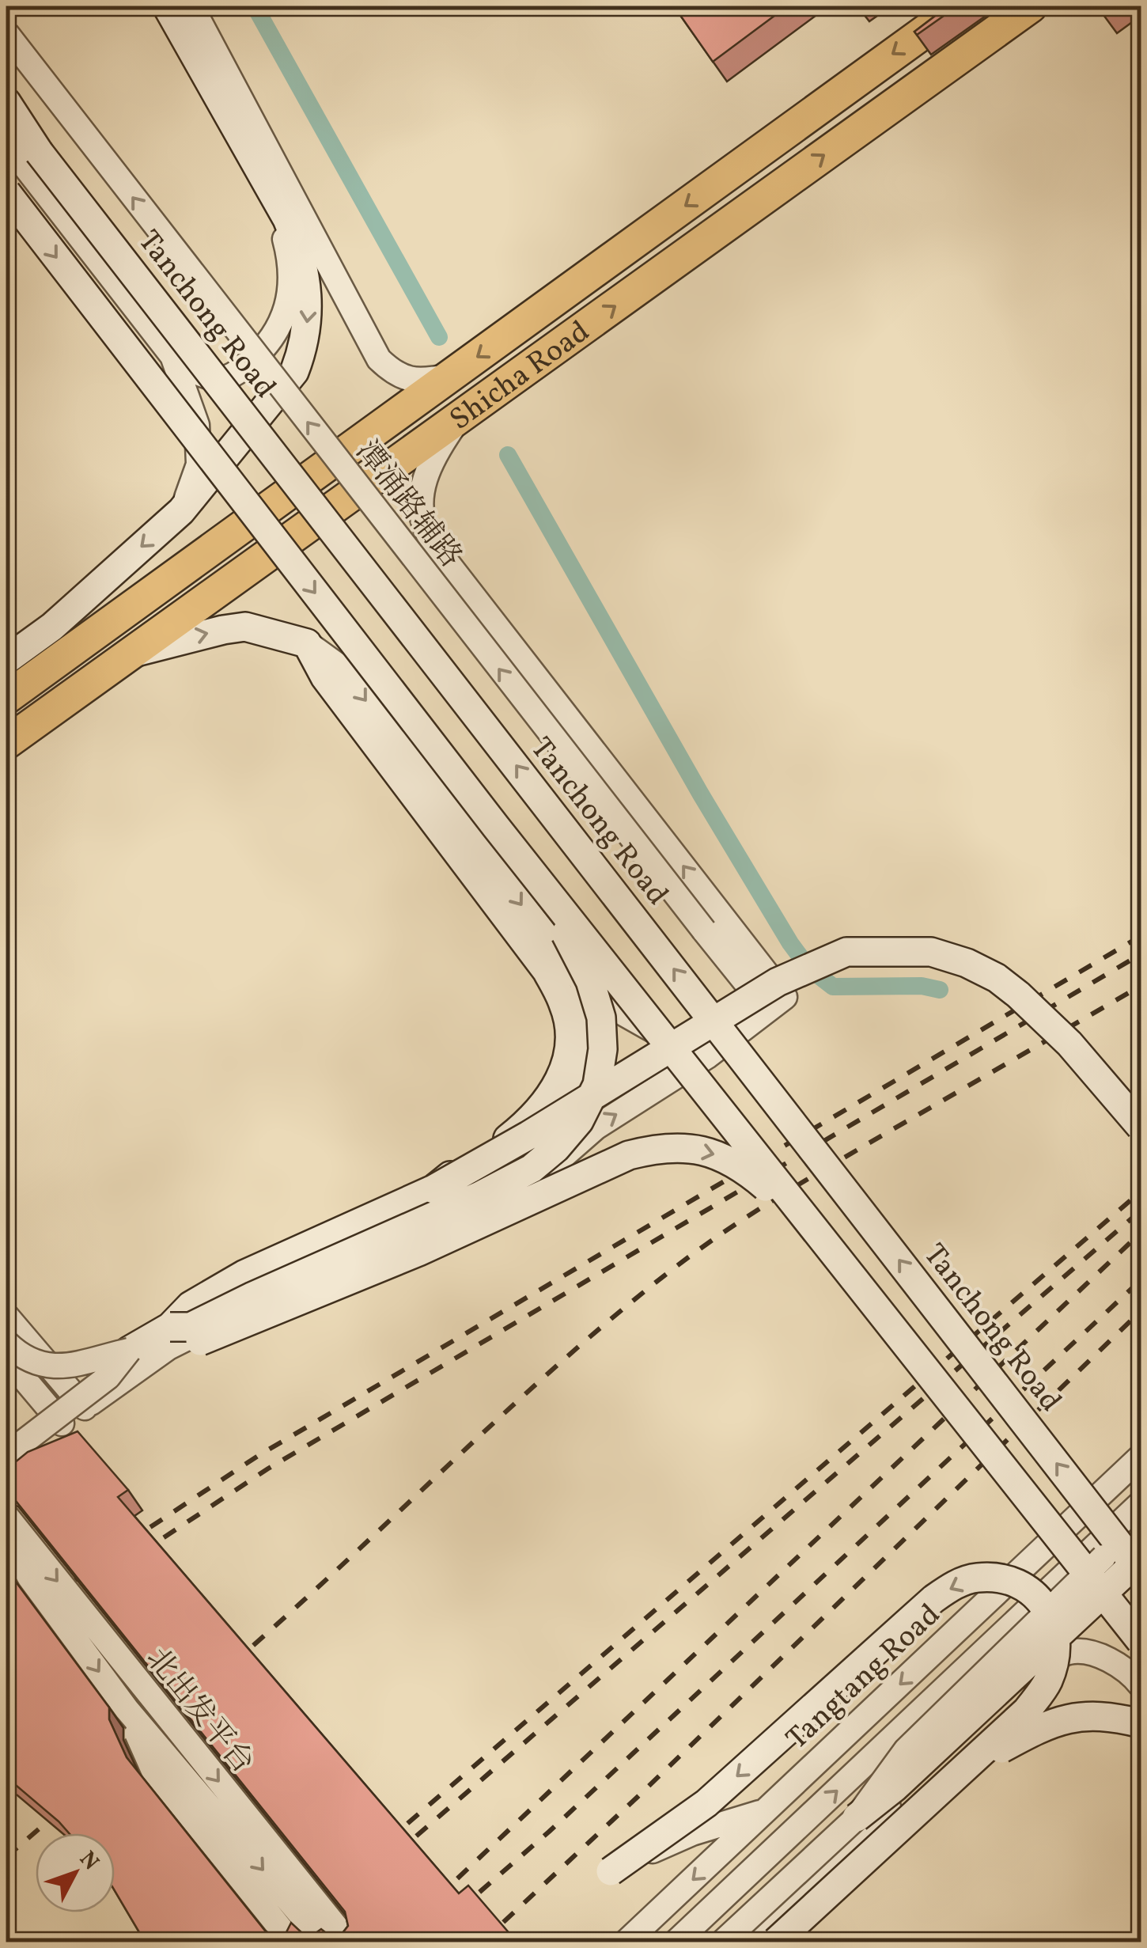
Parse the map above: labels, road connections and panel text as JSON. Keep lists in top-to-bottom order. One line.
{"streets":{"main road":["Tanchong Road","Shicha Road"],"street":["潭涌路辅路","Tangtang Road","北出发平台"]},"one_way":["北出发平台"],"north":"top right"}
